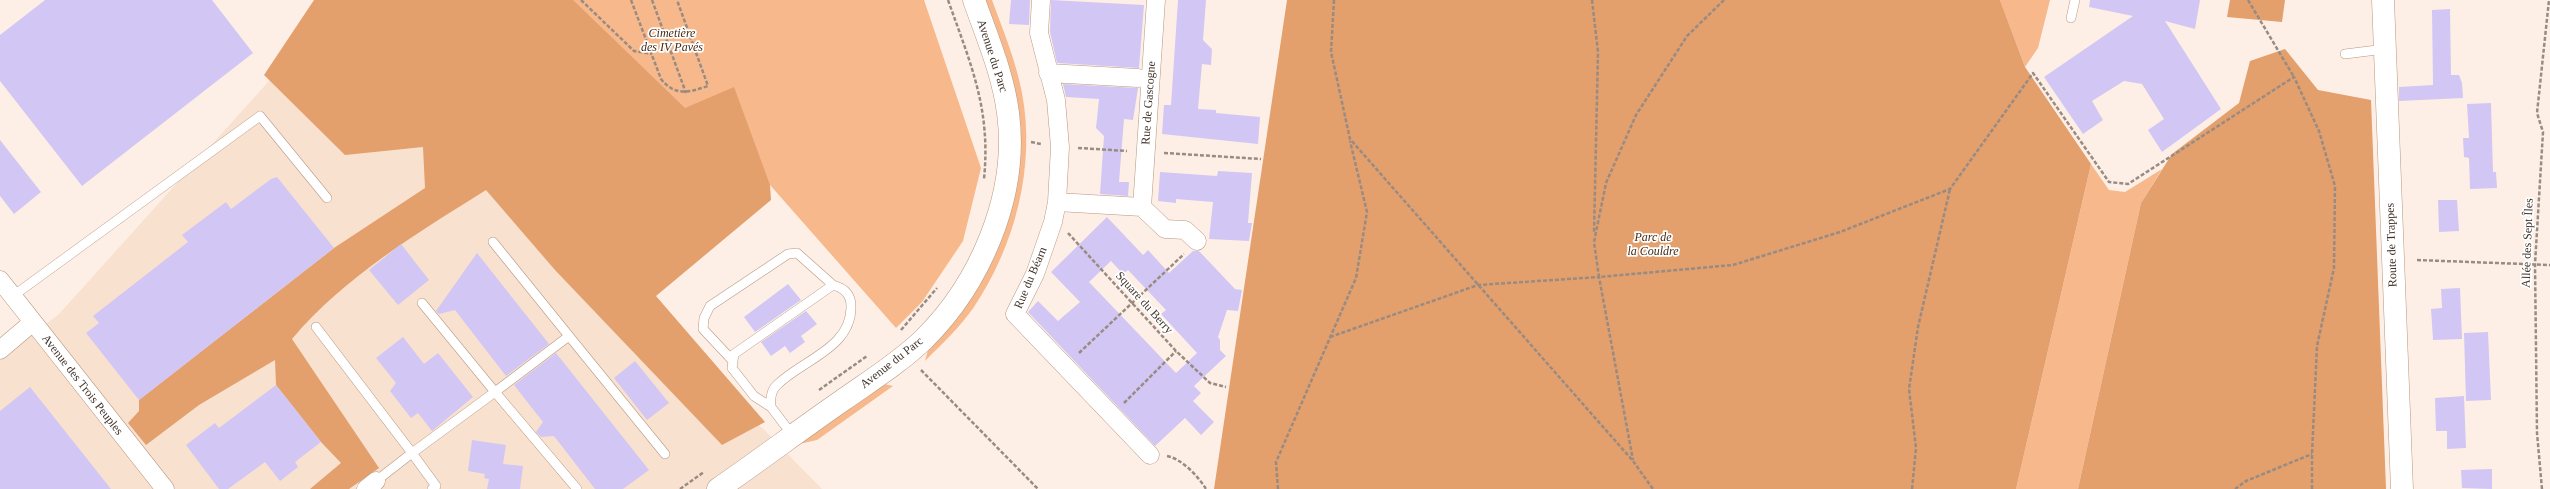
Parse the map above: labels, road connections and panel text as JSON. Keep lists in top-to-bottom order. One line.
{"streets":{"street":["Avenue du Parc","Rue de Gascogne","Route de Trappes","Rue du Béarn","Avenue des Trois Peuples"],"path":["Allée des Sept Îles","Square du Berry"]},"crossings":[["Rue du Béarn","Square du Berry"]],"parks":["Cimetière des IV Pavés","Parc de la Couldre"]}
